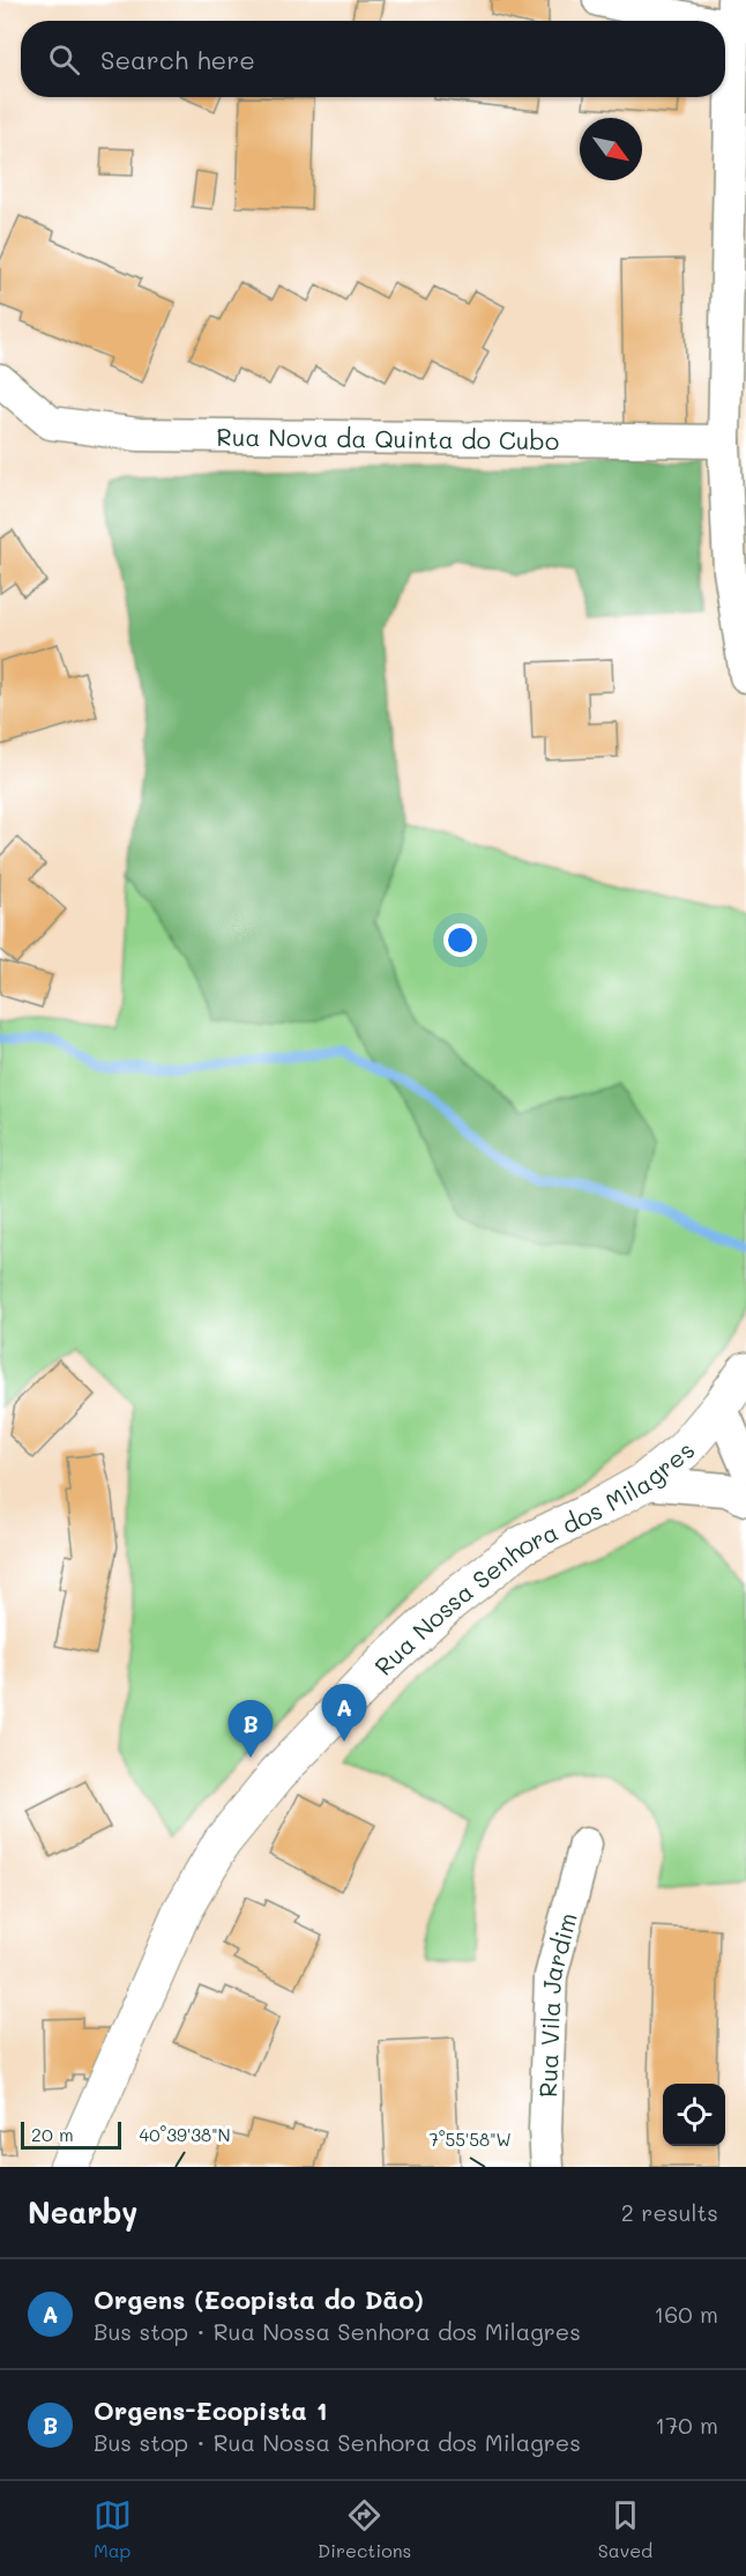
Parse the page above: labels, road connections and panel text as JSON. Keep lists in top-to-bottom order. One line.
{"streets":{"street":["Rua Nova da Quinta do Cubo","Rua Nossa Senhora dos Milagres","Rua Vila Jardim"]},"scale_bar":"20 m","north":"bottom right","page":{"search":"Search here","pins":["A","B"],"scale":"20 m","heading":["Nearby","2 results"],"list":[{"mark":"A","name":"Orgens (Ecopista do Dão)","note":"Bus stop · Rua Nossa Senhora dos Milagres","value":"160 m"},{"mark":"B","name":"Orgens-Ecopista 1","note":"Bus stop · Rua Nossa Senhora dos Milagres","value":"170 m"}],"nav":["Map","Directions","Saved"]},"coordinates":["40°39'38\"N","7°55'58\"W"]}
